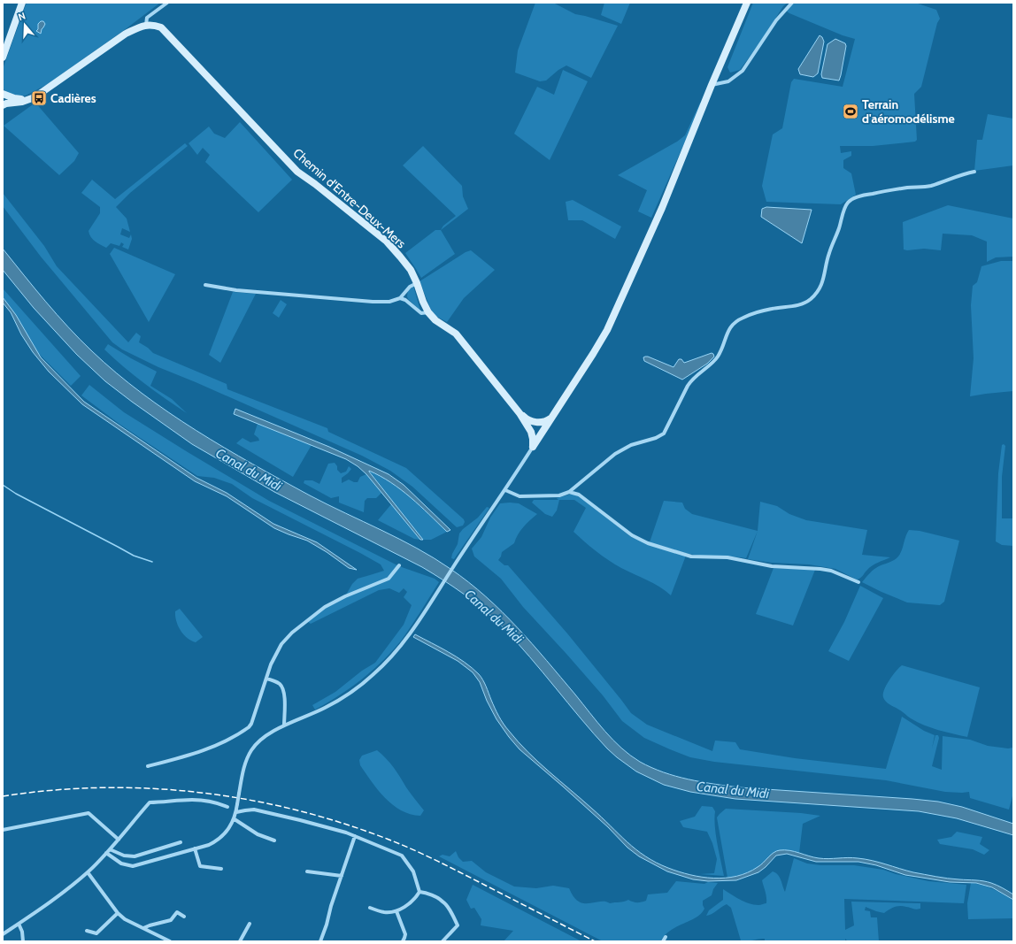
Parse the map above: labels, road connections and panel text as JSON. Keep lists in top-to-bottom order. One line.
{"streets":{"street":["Chemin d'Entre-Deux-Mers"]},"water":["Canal du Midi"],"places":{"bus stop":["Cadières"],"sports":["Terrain d'aéromodélisme"]},"north":"top"}
